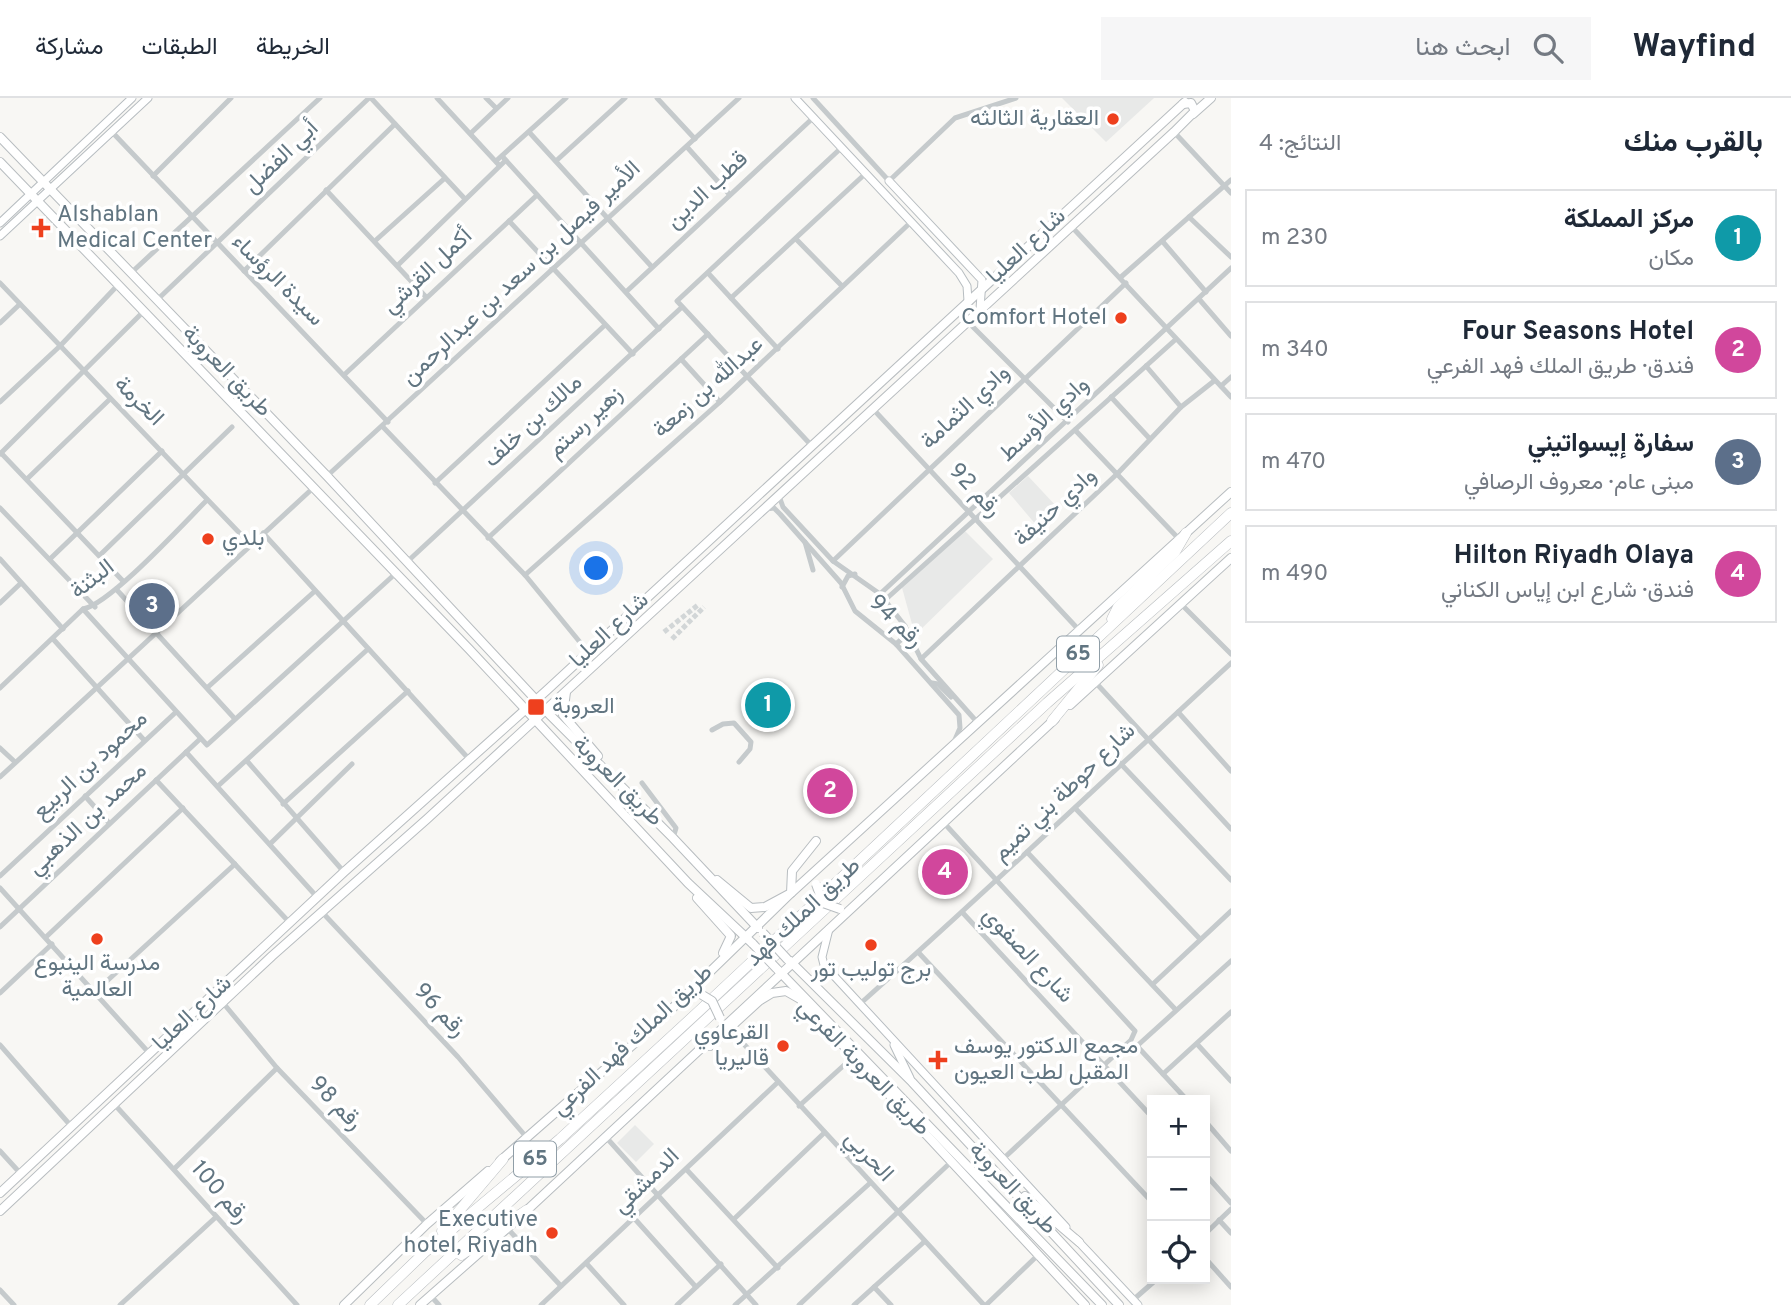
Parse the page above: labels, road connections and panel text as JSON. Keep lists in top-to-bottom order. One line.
{"streets":{"highway":["65","طريق الملك فهد"],"main road":["شارع العليا","طريق العروبة","طريق الملك فهد الفرعي","طريق العروبة الفرعي"],"street":["أبي الفضل","قطب الدين","أكمل القرشي","الأمير فيصل بن سعد بن عبدالرحمن","سيدة الرؤساء","عبدالله بن زمعة","الخرمة","وادي الثمامة","وادي الأوسط","مالك بن خلف","زهير رستم","رقم 92","وادي حنيفة","البثنة","رقم 94","محمود بن الربيع","شارع حوطة بني تميم","محمد بن الذهبي","شارع الصفوي","رقم 96","رقم 98","الحربي","الدمشقي","رقم 100"]},"crossings":[["أبي الفضل","سيدة الرؤساء"],["أبي الفضل","طريق العروبة"],["شارع العليا","سيدة الرؤساء"],["شارع العليا","طريق العروبة"],["شارع العليا","رقم 92"],["شارع العليا","رقم 94"],["شارع العليا","رقم 96"],["شارع العليا","رقم 98"],["شارع العليا","رقم 100"],["أكمل القرشي","سيدة الرؤساء"],["الأمير فيصل بن سعد بن عبدالرحمن","سيدة الرؤساء"],["الأمير فيصل بن سعد بن عبدالرحمن","طريق العروبة"],["سيدة الرؤساء","عبدالله بن زمعة"],["سيدة الرؤساء","مالك بن خلف"],["سيدة الرؤساء","زهير رستم"],["طريق العروبة","مالك بن خلف"],["طريق العروبة","طريق الملك فهد الفرعي"],["الخرمة","البثنة"],["وادي الثمامة","رقم 92"],["وادي الثمامة","رقم 94"],["وادي الأوسط","رقم 92"],["وادي الأوسط","رقم 94"],["رقم 92","وادي حنيفة"],["رقم 92","طريق الملك فهد الفرعي"],["وادي حنيفة","رقم 94"],["رقم 94","طريق الملك فهد الفرعي"],["شارع حوطة بني تميم","شارع الصفوي"],["شارع حوطة بني تميم","طريق العروبة الفرعي"],["رقم 96","طريق الملك فهد الفرعي"],["طريق الملك فهد الفرعي","رقم 98"],["طريق العروبة الفرعي","الحربي"],["الحربي","الدمشقي"]],"places":{"other":["العقارية الثالثه","Comfort Hotel","بلدي","مدرسة الينبوع العالمية","برج توليب تور","القرعاوي قاليريا","Executive hotel, Riyadh"],"health":["Alshablan Medical Center","مجمع الدكتور يوسف المقبل لطب العيون"],"transit":["العروبة"]},"page":{"header":"Wayfind","search":"ابحث هنا","nav":["الخريطة","الطبقات","مشاركة"],"heading":["بالقرب منك","النتائج: 4"],"list":[{"mark":"1","name":"مركز المملكة","note":"مكان","value":"230 m"},{"mark":"2","name":"Four Seasons Hotel","note":"فندق · طريق الملك فهد الفرعي","value":"340 m"},{"mark":"3","name":"سفارة إيسواتيني","note":"مبنى عام · معروف الرصافي","value":"470 m"},{"mark":"4","name":"Hilton Riyadh Olaya","note":"فندق · شارع ابن إياس الكناني","value":"490 m"}],"pins":["3","1","2","4"],"map_buttons":["+","−"]}}
